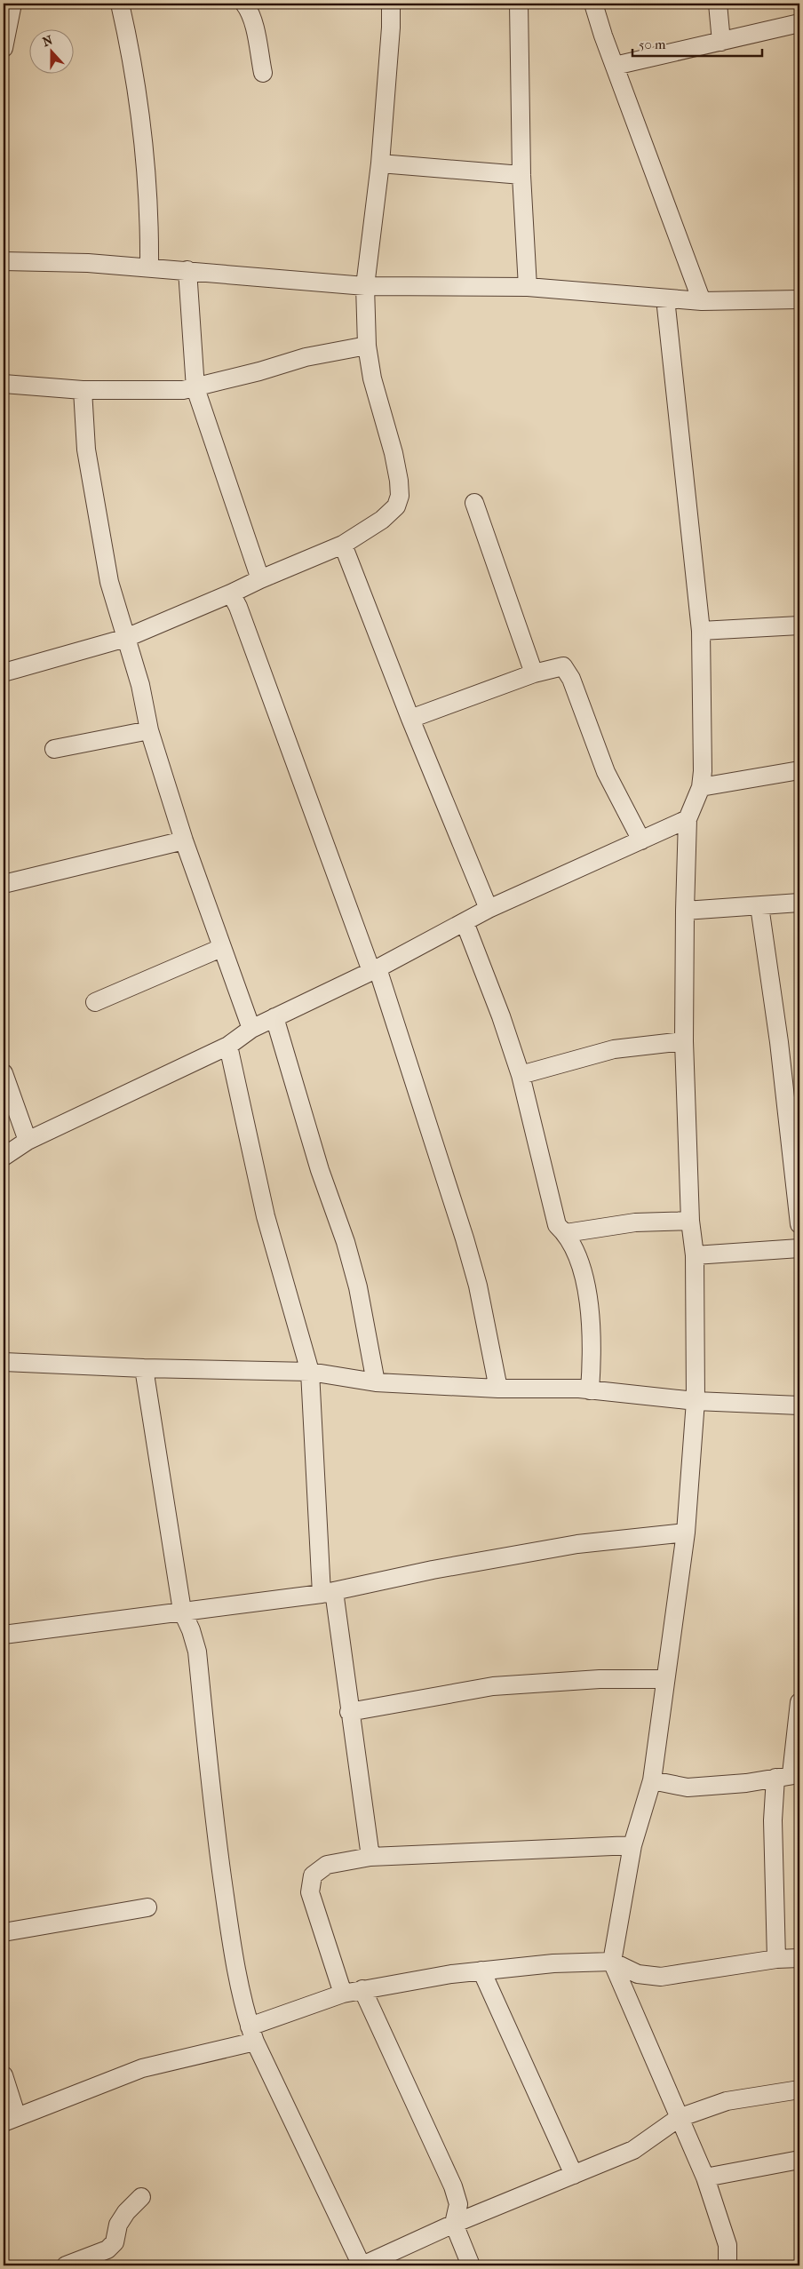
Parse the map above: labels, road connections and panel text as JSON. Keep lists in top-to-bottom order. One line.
{"scale_bar":"50 m","north":"top"}
